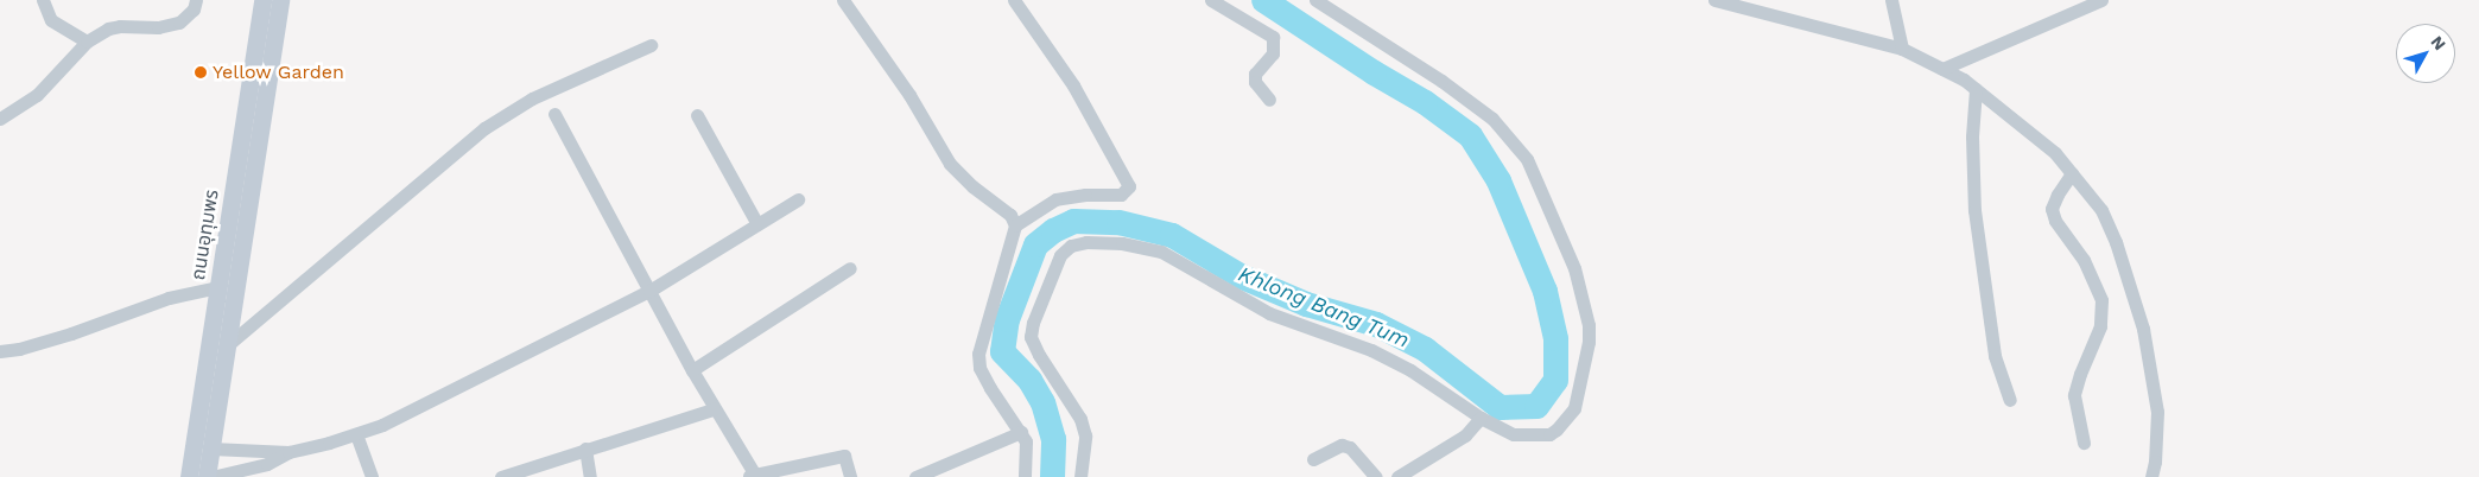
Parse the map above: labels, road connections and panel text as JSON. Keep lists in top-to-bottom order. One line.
{"streets":{"street":["ถนนอุทุมพร"]},"water":["Khlong Bang Tum"],"places":["Yellow Garden"],"north":"top right"}
